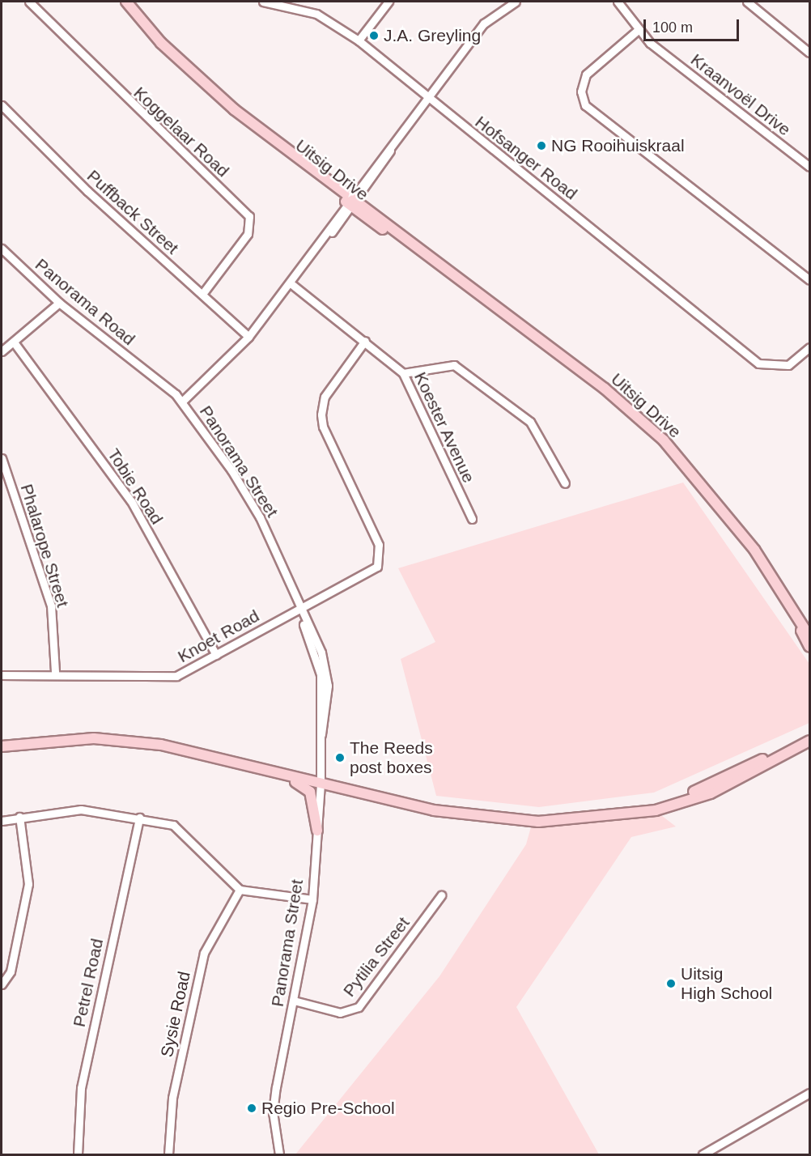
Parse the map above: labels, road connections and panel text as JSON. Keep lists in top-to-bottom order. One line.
{"streets":{"main road":["Uitsig Drive"],"street":["Kraanvoël Drive","Koggelaar Road","Hofsanger Road","Puffback Street","Panorama Road","Koester Avenue","Panorama Street","Tobie Road","Phalarope Street","Knoet Road","Pytilia Street","Petrel Road","Sysie Road"]},"crossings":[["Koggelaar Road","Puffback Street"],["Panorama Road","Panorama Street"],["Koester Avenue","Knoet Road"],["Panorama Street","Knoet Road"],["Panorama Street","Pytilia Street"],["Tobie Road","Knoet Road"],["Phalarope Street","Knoet Road"]],"places":["J.A. Greyling","NG Rooihuiskraal","The Reeds post boxes","Uitsig High School","Regio Pre-School"],"scale_bar":"100 m"}
